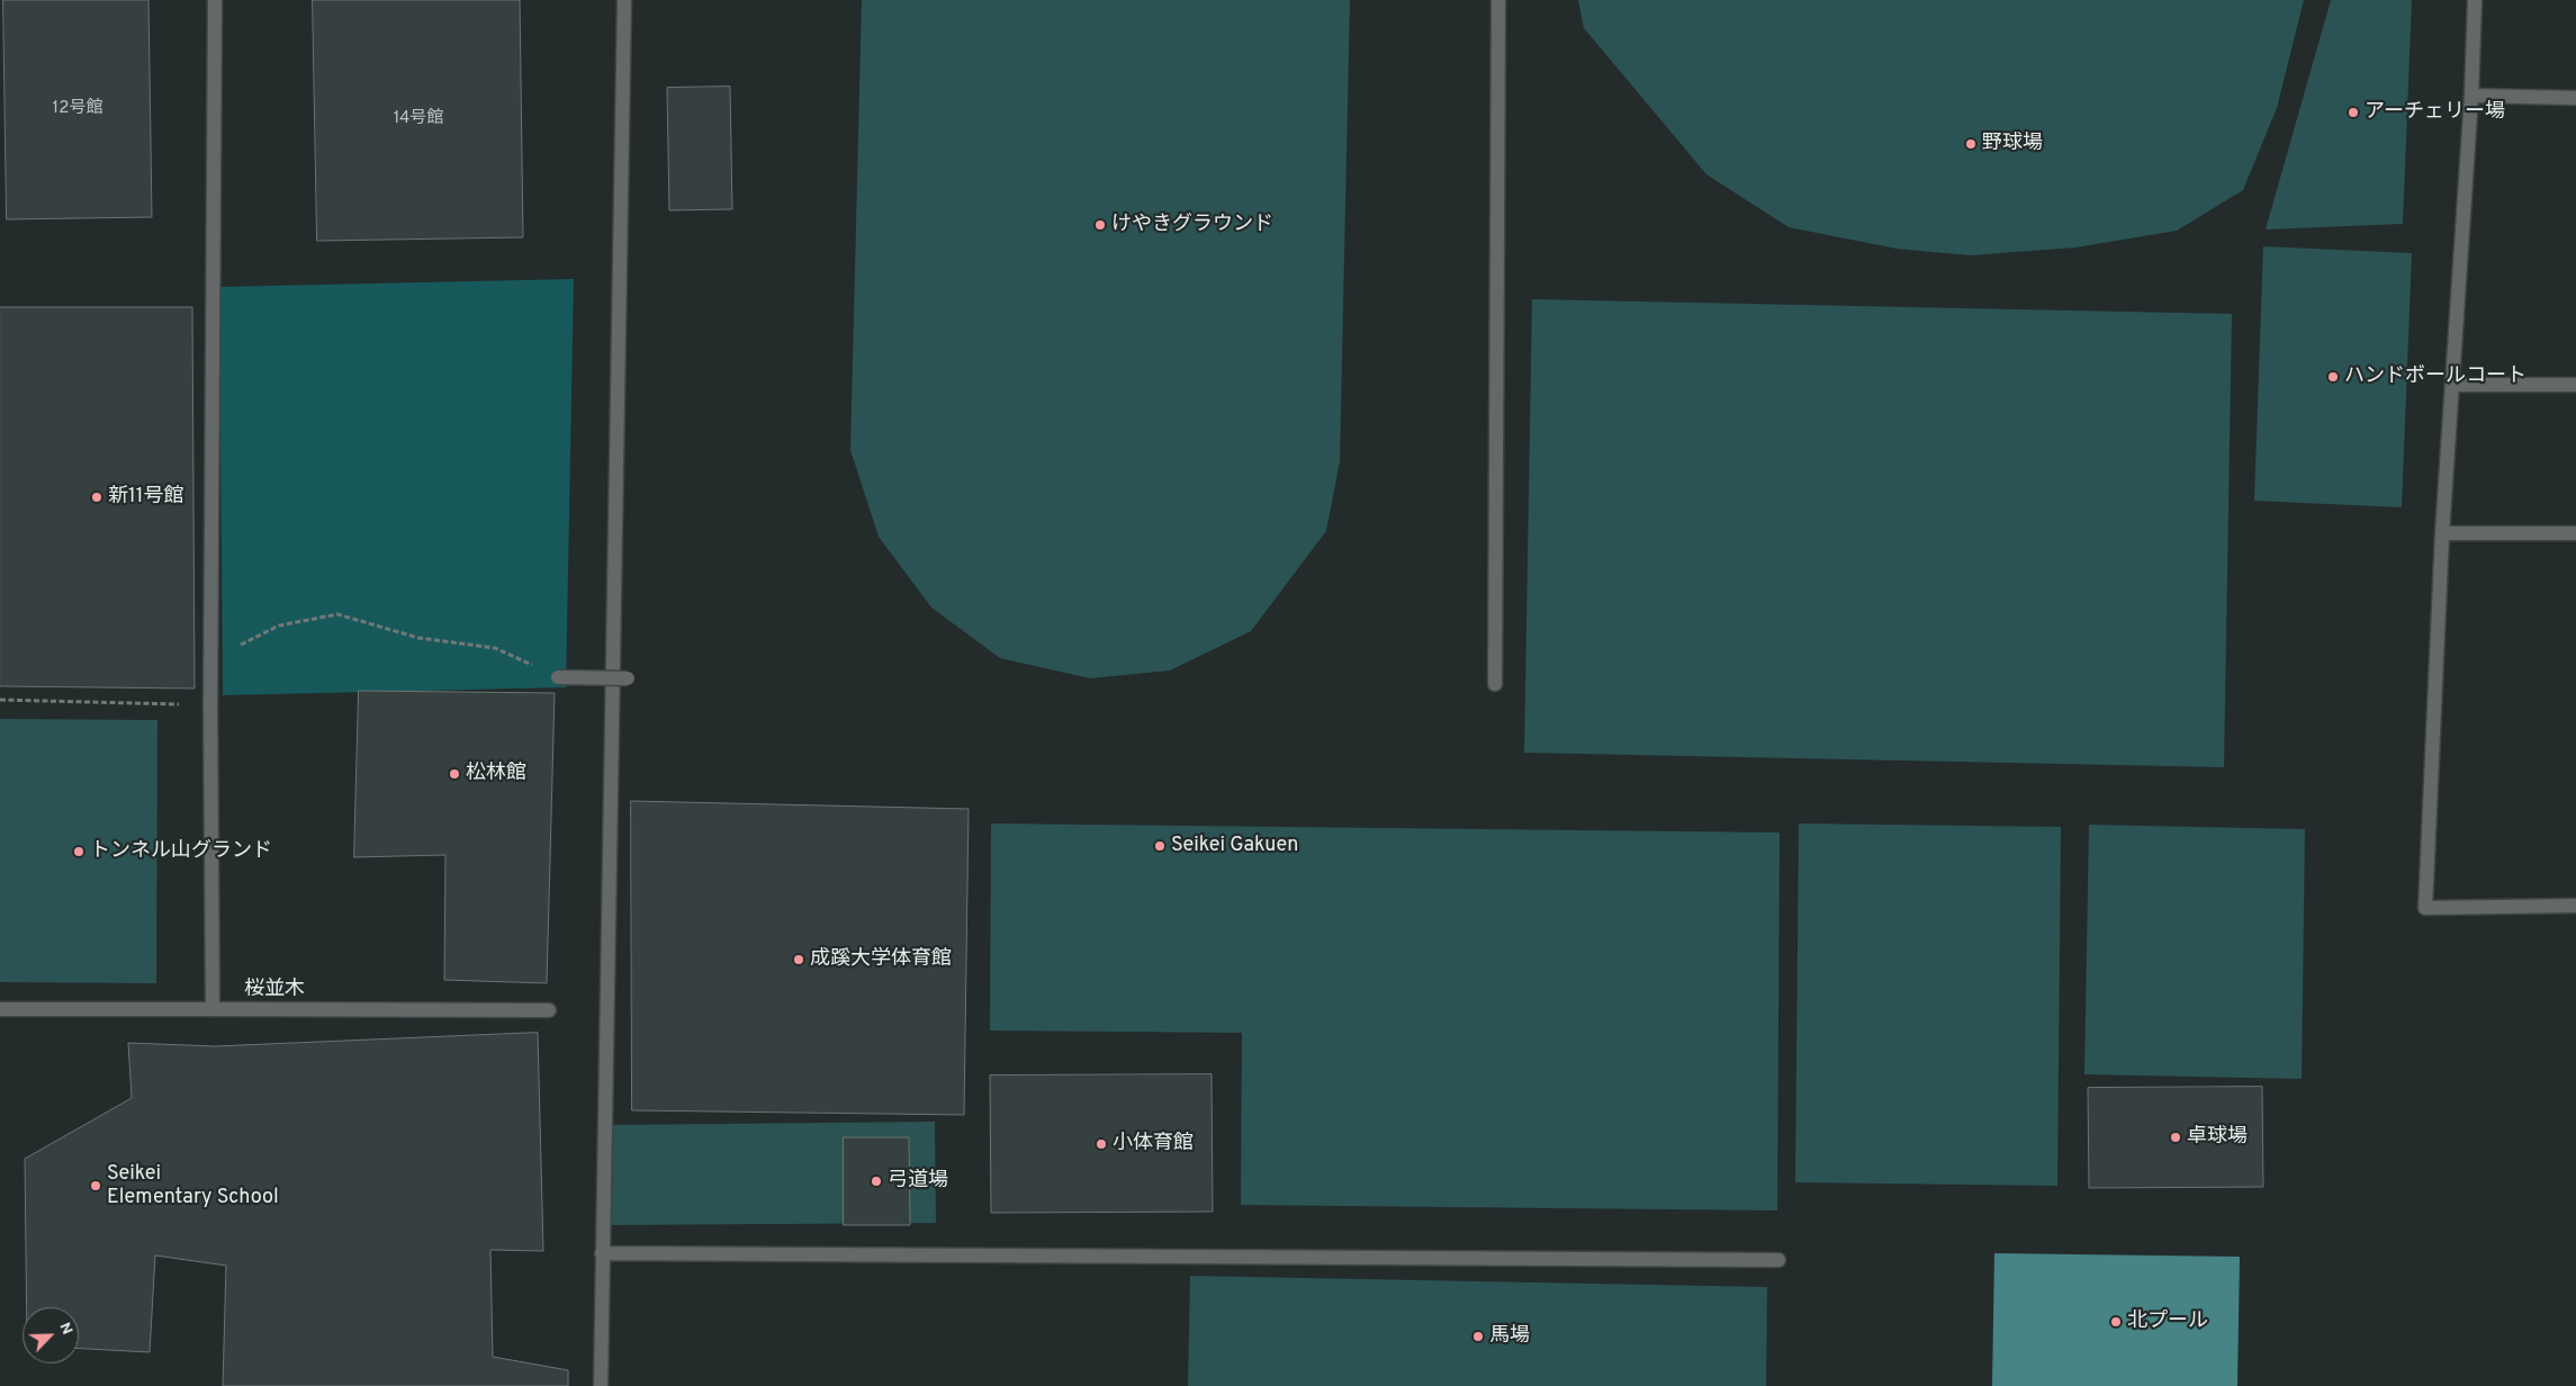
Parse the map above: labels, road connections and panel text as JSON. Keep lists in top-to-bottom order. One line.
{"streets":{"street":["桜並木"]},"places":["アーチェリー場","野球場","けやきグラウンド","ハンドボールコート","新11号館","松林館","Seikei Gakuen","トンネル山グランド","成蹊大学体育館","卓球場","小体育館","弓道場","Seikei Elementary School","北プール","馬場"],"house_numbers":["12号館","14号館"],"north":"top right"}
